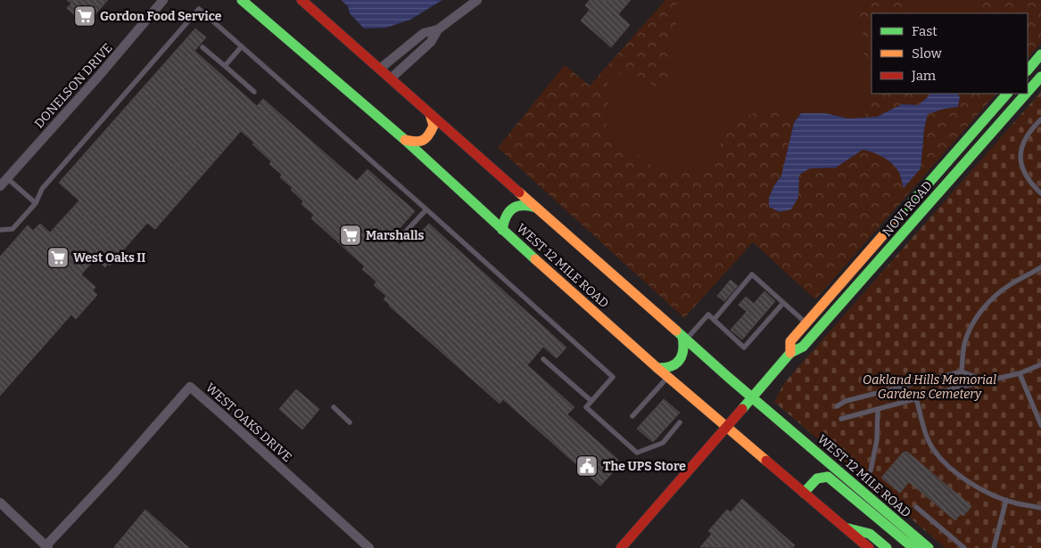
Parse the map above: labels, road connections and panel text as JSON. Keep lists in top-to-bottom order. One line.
{"streets":{"main road":["NOVI ROAD","WEST 12 MILE ROAD"],"street":["DONELSON DRIVE","WEST OAKS DRIVE"]},"crossings":[["NOVI ROAD","WEST 12 MILE ROAD"]],"parks":["Oakland Hills Memorial Gardens Cemetery"],"places":{"supermarket":["Gordon Food Service","Marshalls","West Oaks II"],"public building":["The UPS Store"]},"legend":["Fast","Slow","Jam"]}
